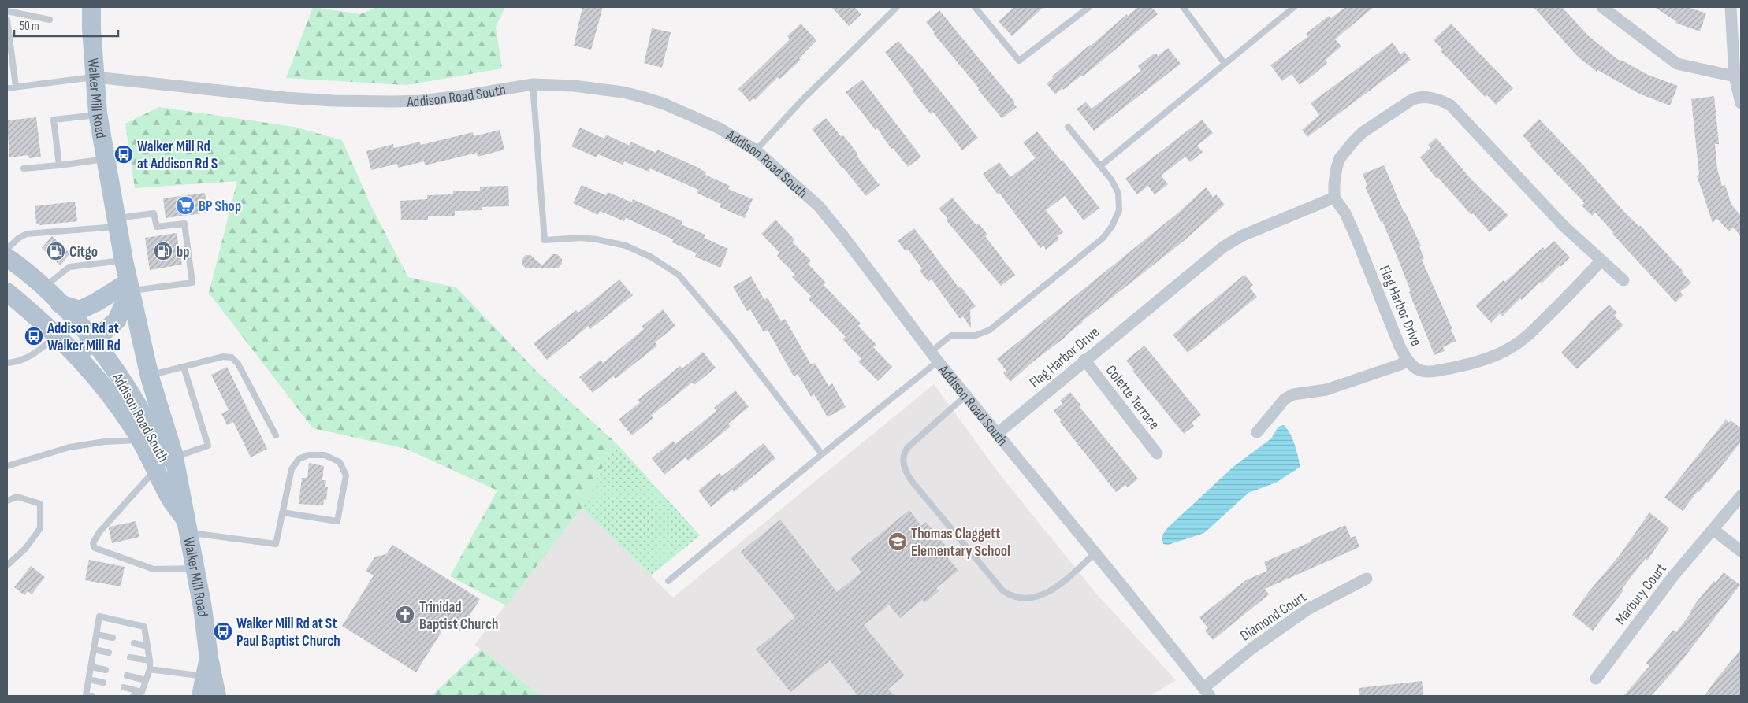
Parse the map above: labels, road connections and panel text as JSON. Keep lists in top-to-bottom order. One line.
{"streets":{"main road":["Addison Road South","Walker Mill Road"],"street":["Flag Harbor Drive","Colette Terrace","Marbury Court","Diamond Court"]},"crossings":[["Addison Road South","Walker Mill Road"],["Addison Road South","Flag Harbor Drive"],["Addison Road South","Diamond Court"],["Flag Harbor Drive","Colette Terrace"]],"places":{"bus stop":["Walker Mill Rd at Addison Rd S","Addison Rd at Walker Mill Rd","Walker Mill Rd at St Paul Baptist Church"],"supermarket":["BP Shop"],"fuel station":["Citgo","bp"],"school or university":["Thomas Claggett Elementary School"],"church":["Trinidad Baptist Church"]},"scale_bar":"50 m"}
